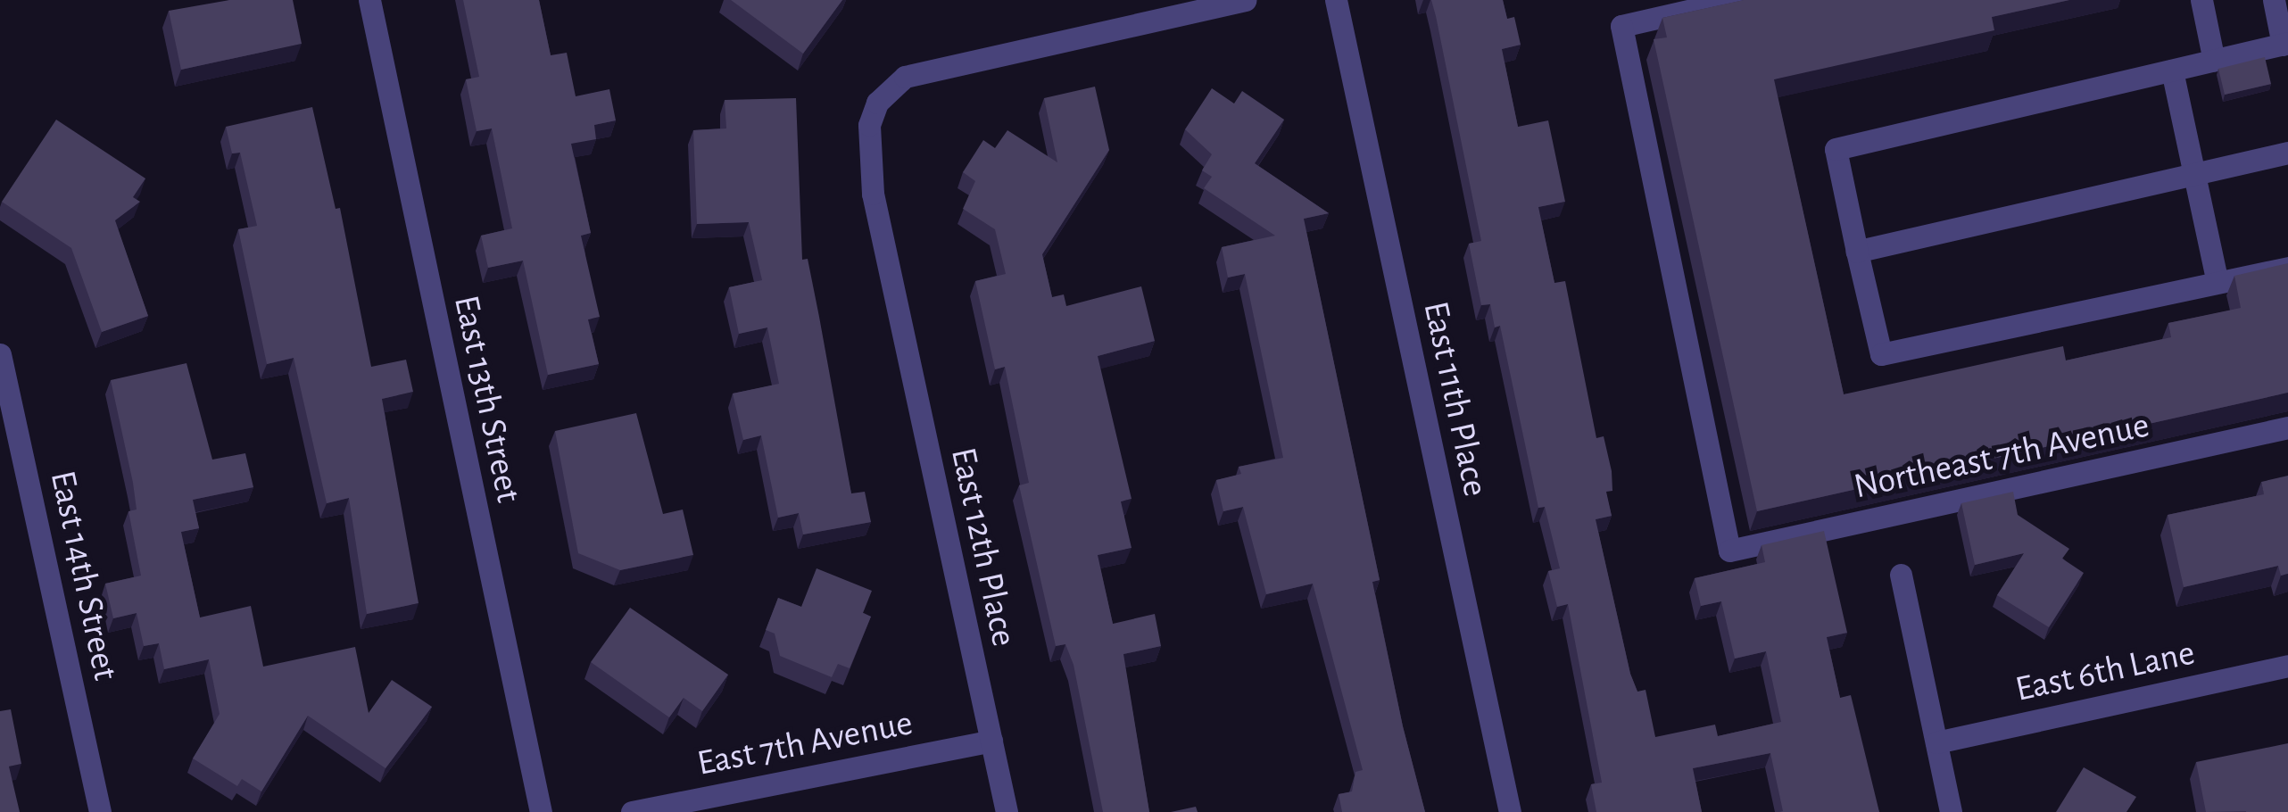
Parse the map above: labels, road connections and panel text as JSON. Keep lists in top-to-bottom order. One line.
{"streets":{"street":["East 13th Street","East 11th Place","Northeast 7th Avenue","East 12th Place","East 14th Street","East 6th Lane","East 7th Avenue"]},"crossings":[["East 12th Place","East 7th Avenue"]]}
